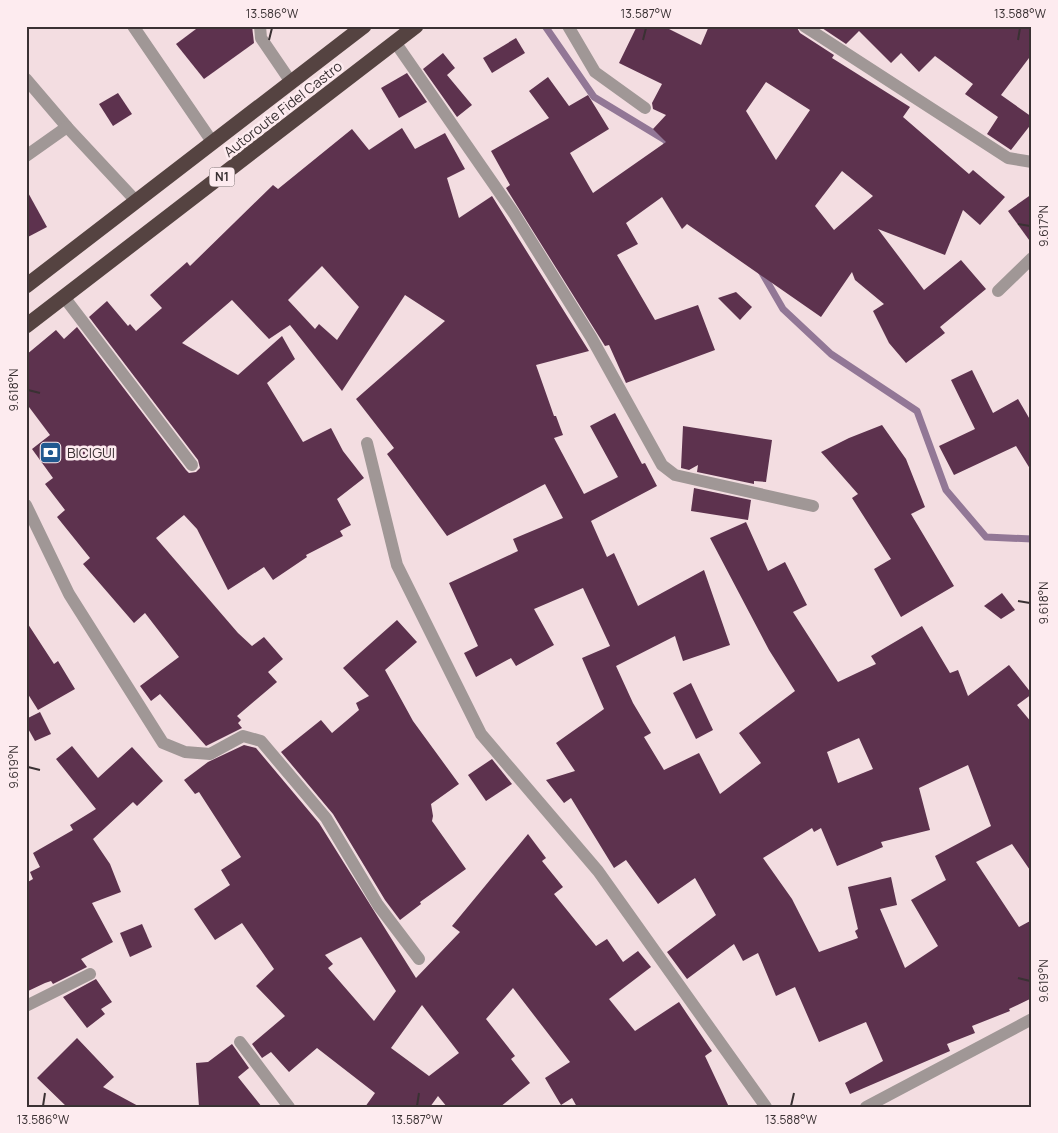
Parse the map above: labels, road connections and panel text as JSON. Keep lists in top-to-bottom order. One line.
{"streets":{"highway":["Autoroute Fidel Castro","N1"]},"places":{"bank":["BICIGUI"]},"coordinates":["13.586°W","13.587°W","13.588°W","9.617°N","9.618°N","9.619°N"]}
